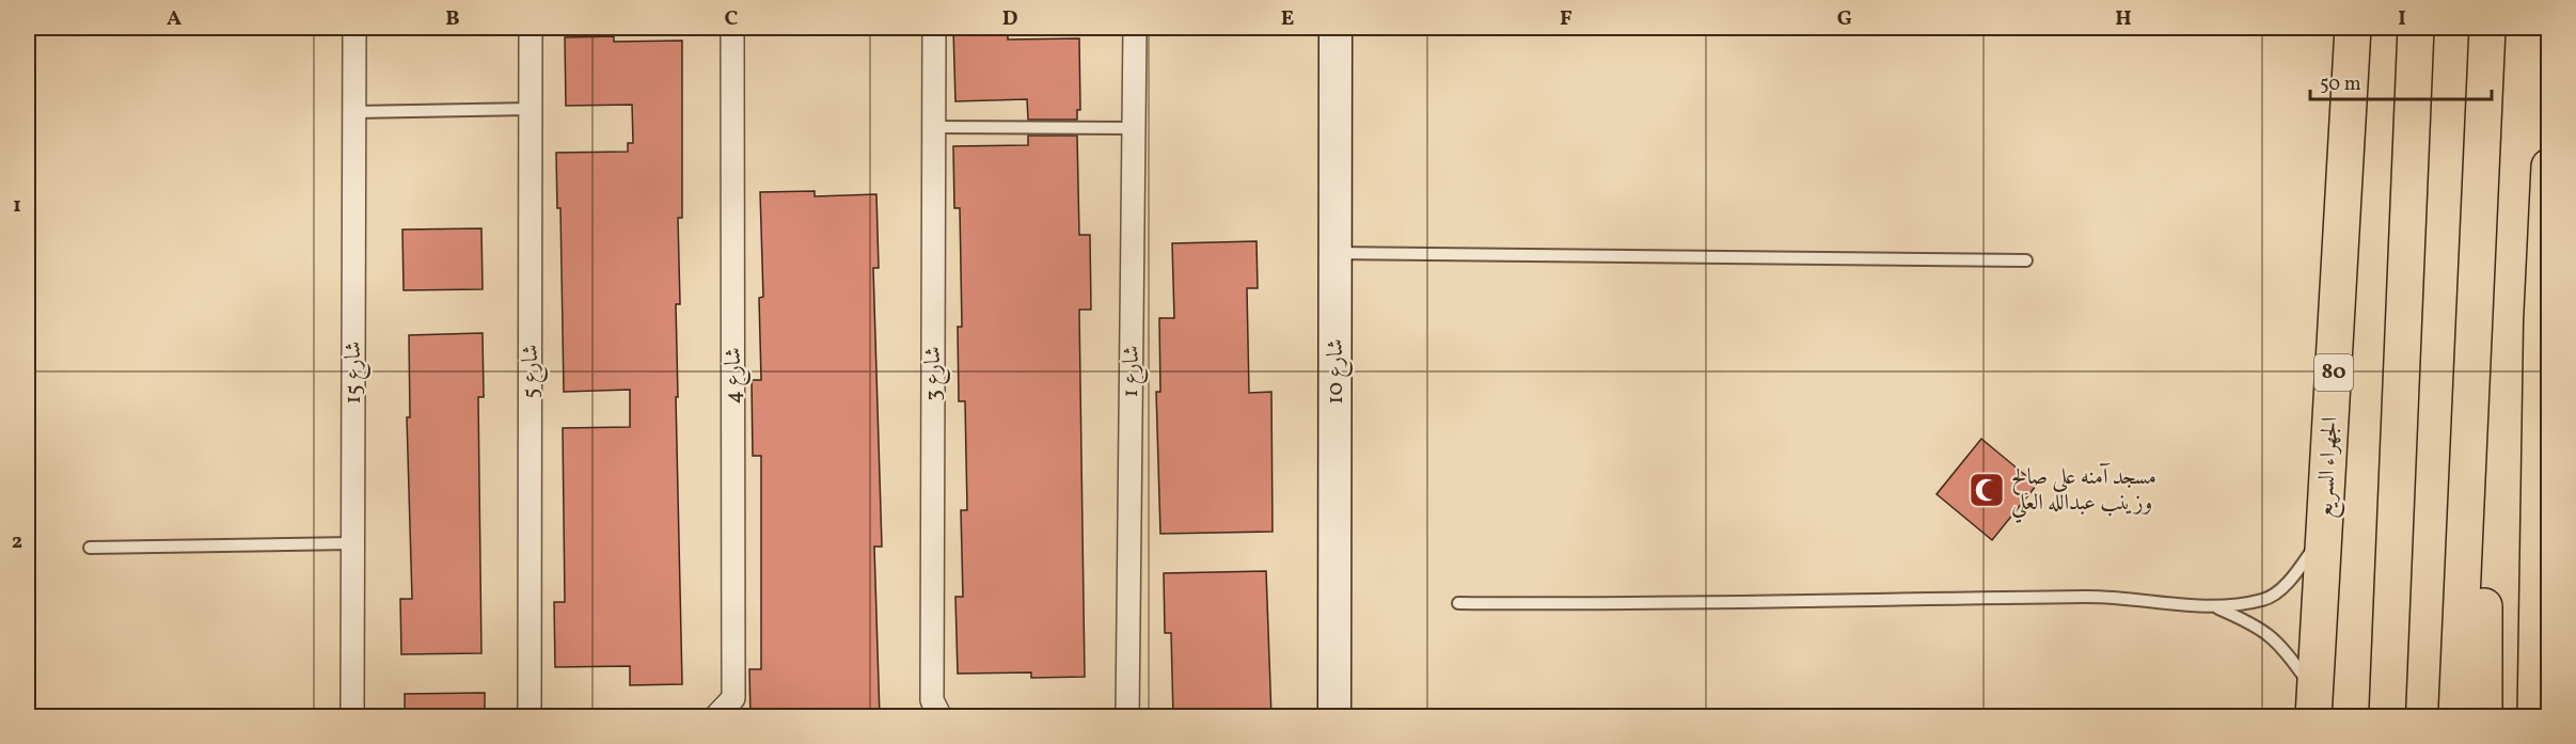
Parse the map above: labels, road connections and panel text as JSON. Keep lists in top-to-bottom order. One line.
{"streets":{"main road":["80","الجهراء السريع"],"street":["شارع 5","شارع 1","شارع 10","شارع 15","شارع 3","شارع 4"]},"places":{"mosque":["مسجد آمنه علي صالح وزينب عبدالله العلي"]},"scale_bar":"50 m","grid":{"columns":["A","B","C","D","E","F","G","H","I"],"rows":["1","2"]}}
